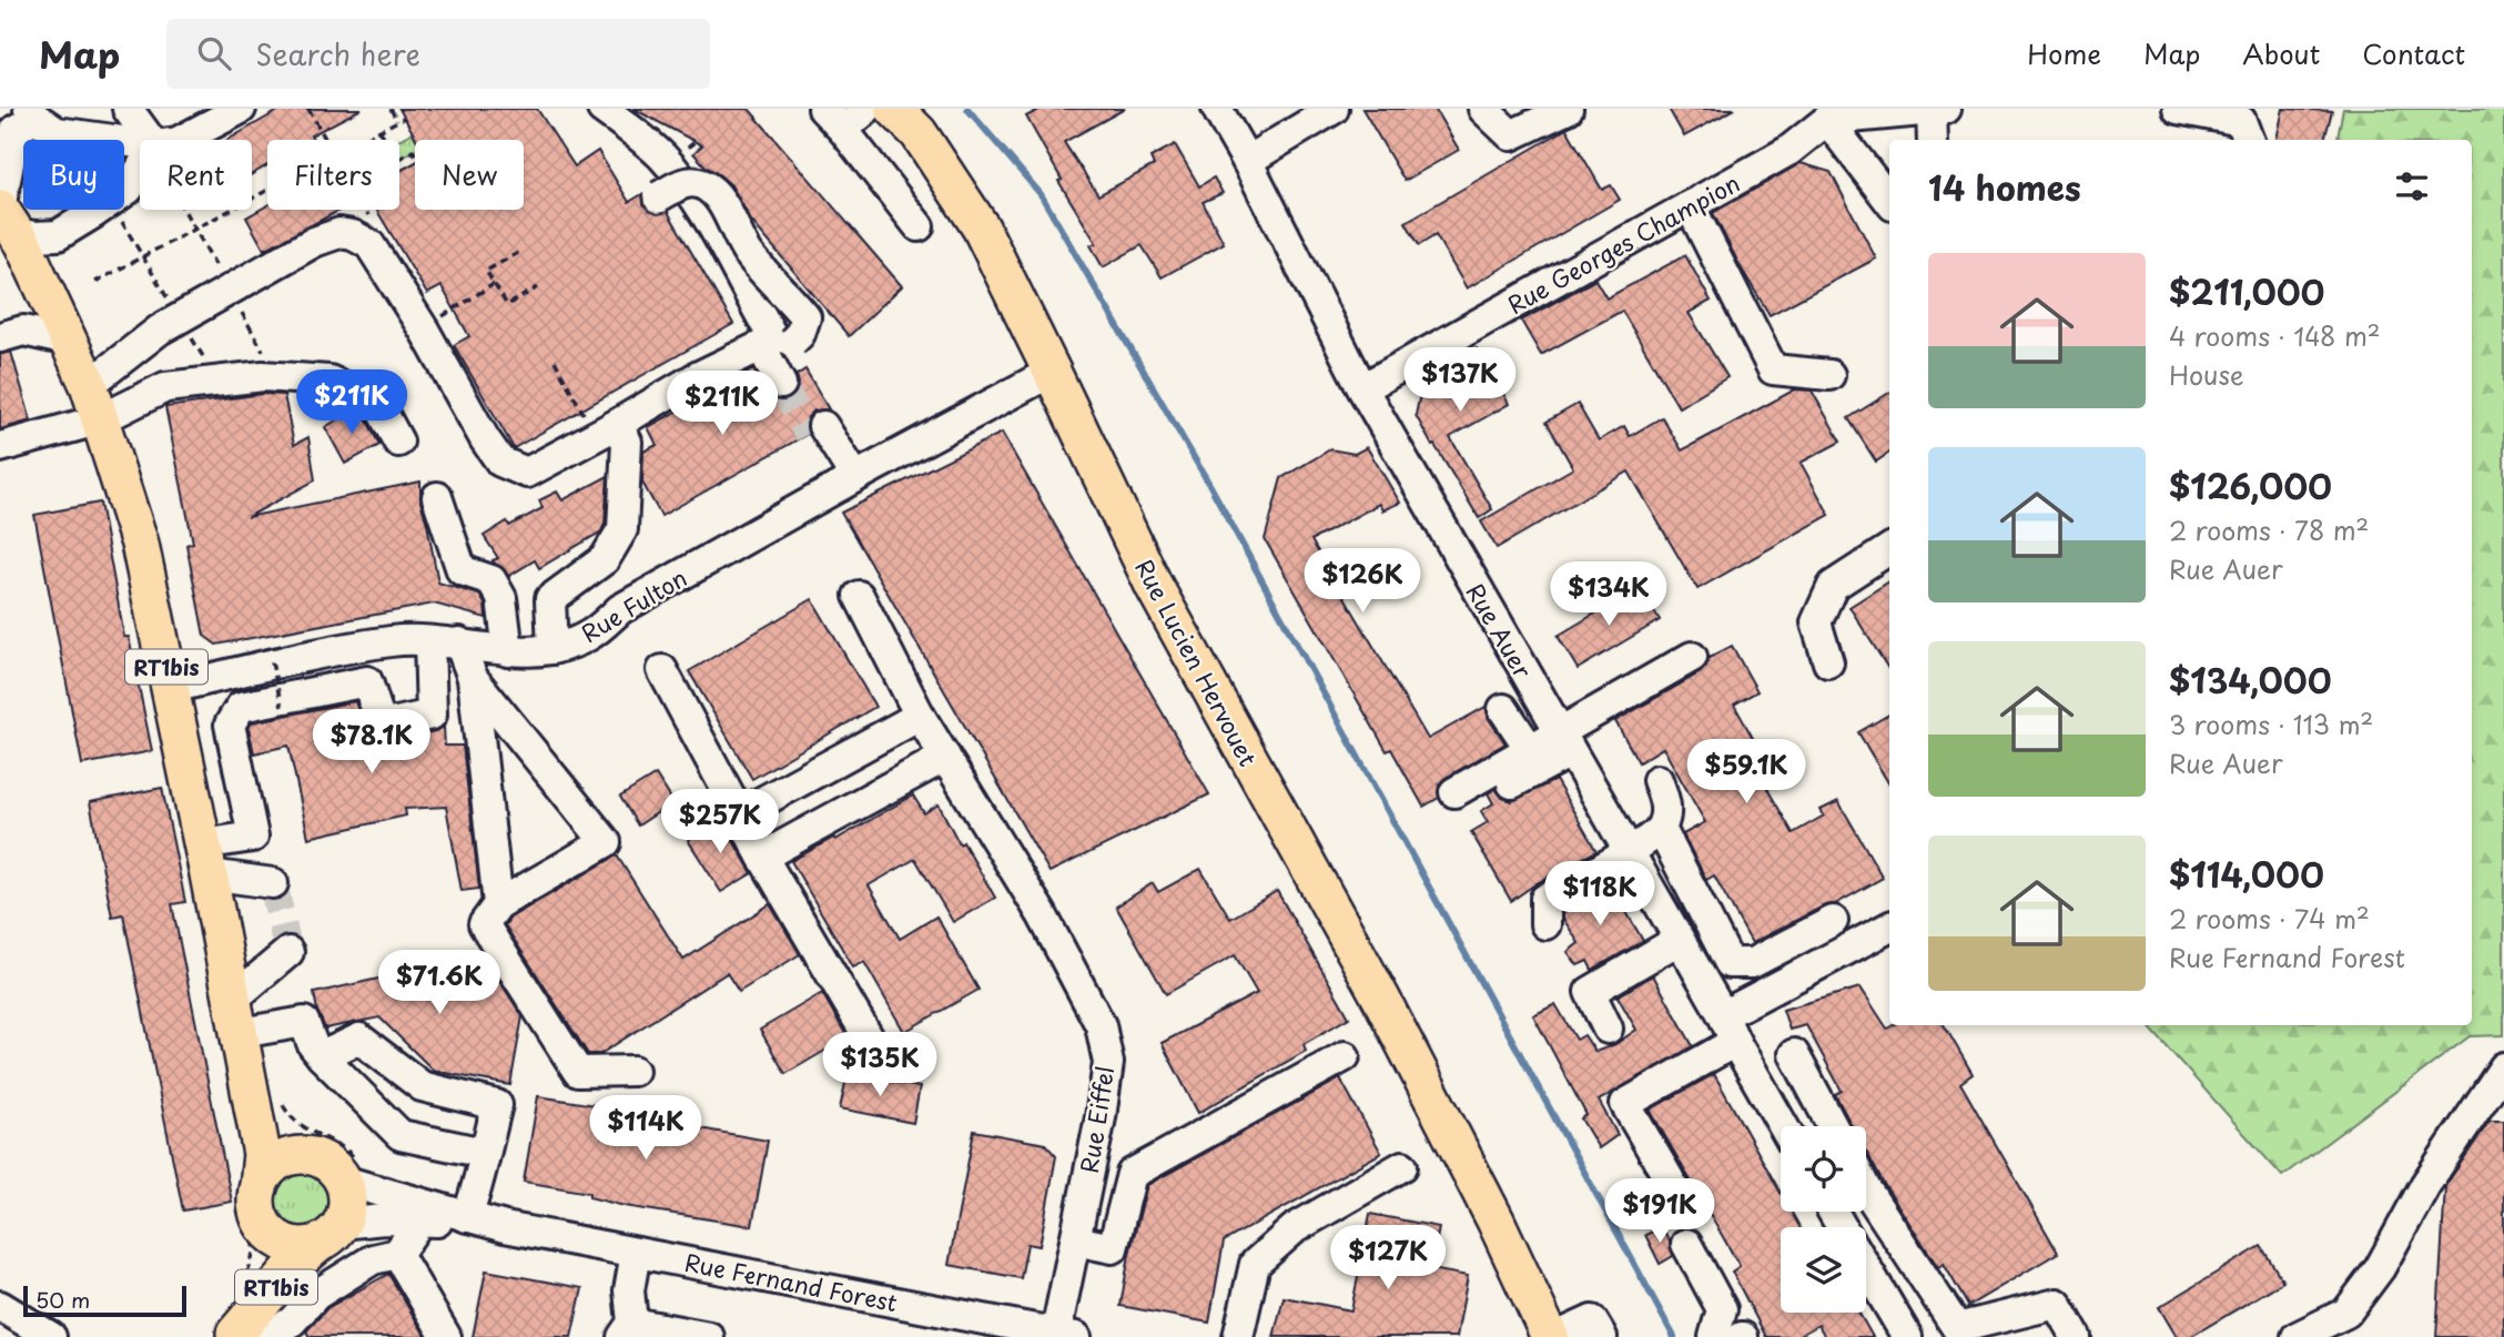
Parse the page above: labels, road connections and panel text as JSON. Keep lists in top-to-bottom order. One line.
{"streets":{"main road":["Rue Lucien Hervouet","RT1bis"],"street":["Rue Georges Champion","Rue Fulton","Rue Auer","Rue Eiffel","Rue Fernand Forest"]},"crossings":[["Rue Georges Champion","Rue Auer"],["Rue Fulton","Rue Lucien Hervouet"],["Rue Fulton","RT1bis"],["RT1bis","Rue Fernand Forest"],["Rue Eiffel","Rue Fernand Forest"]],"scale_bar":"50 m","page":{"header":"Map","search":"Search here","nav":["Home","Map","About","Contact"],"chip":["Buy","Rent","Filters","New"],"heading":"14 homes","list":[{"name":"$211,000","note":"4 rooms · 148 m² · House"},{"name":"$126,000","note":"2 rooms · 78 m² · Rue Auer"},{"name":"$134,000","note":"3 rooms · 113 m² · Rue Auer"},{"name":"$114,000","note":"2 rooms · 74 m² · Rue Fernand Forest"}],"price":["$137K","$211K","$211K","$126K","$134K","$78.1K","$59.1K","$257K","$118K","$71.6K","$135K","$114K","$191K","$127K"],"scale":"50 m"}}
